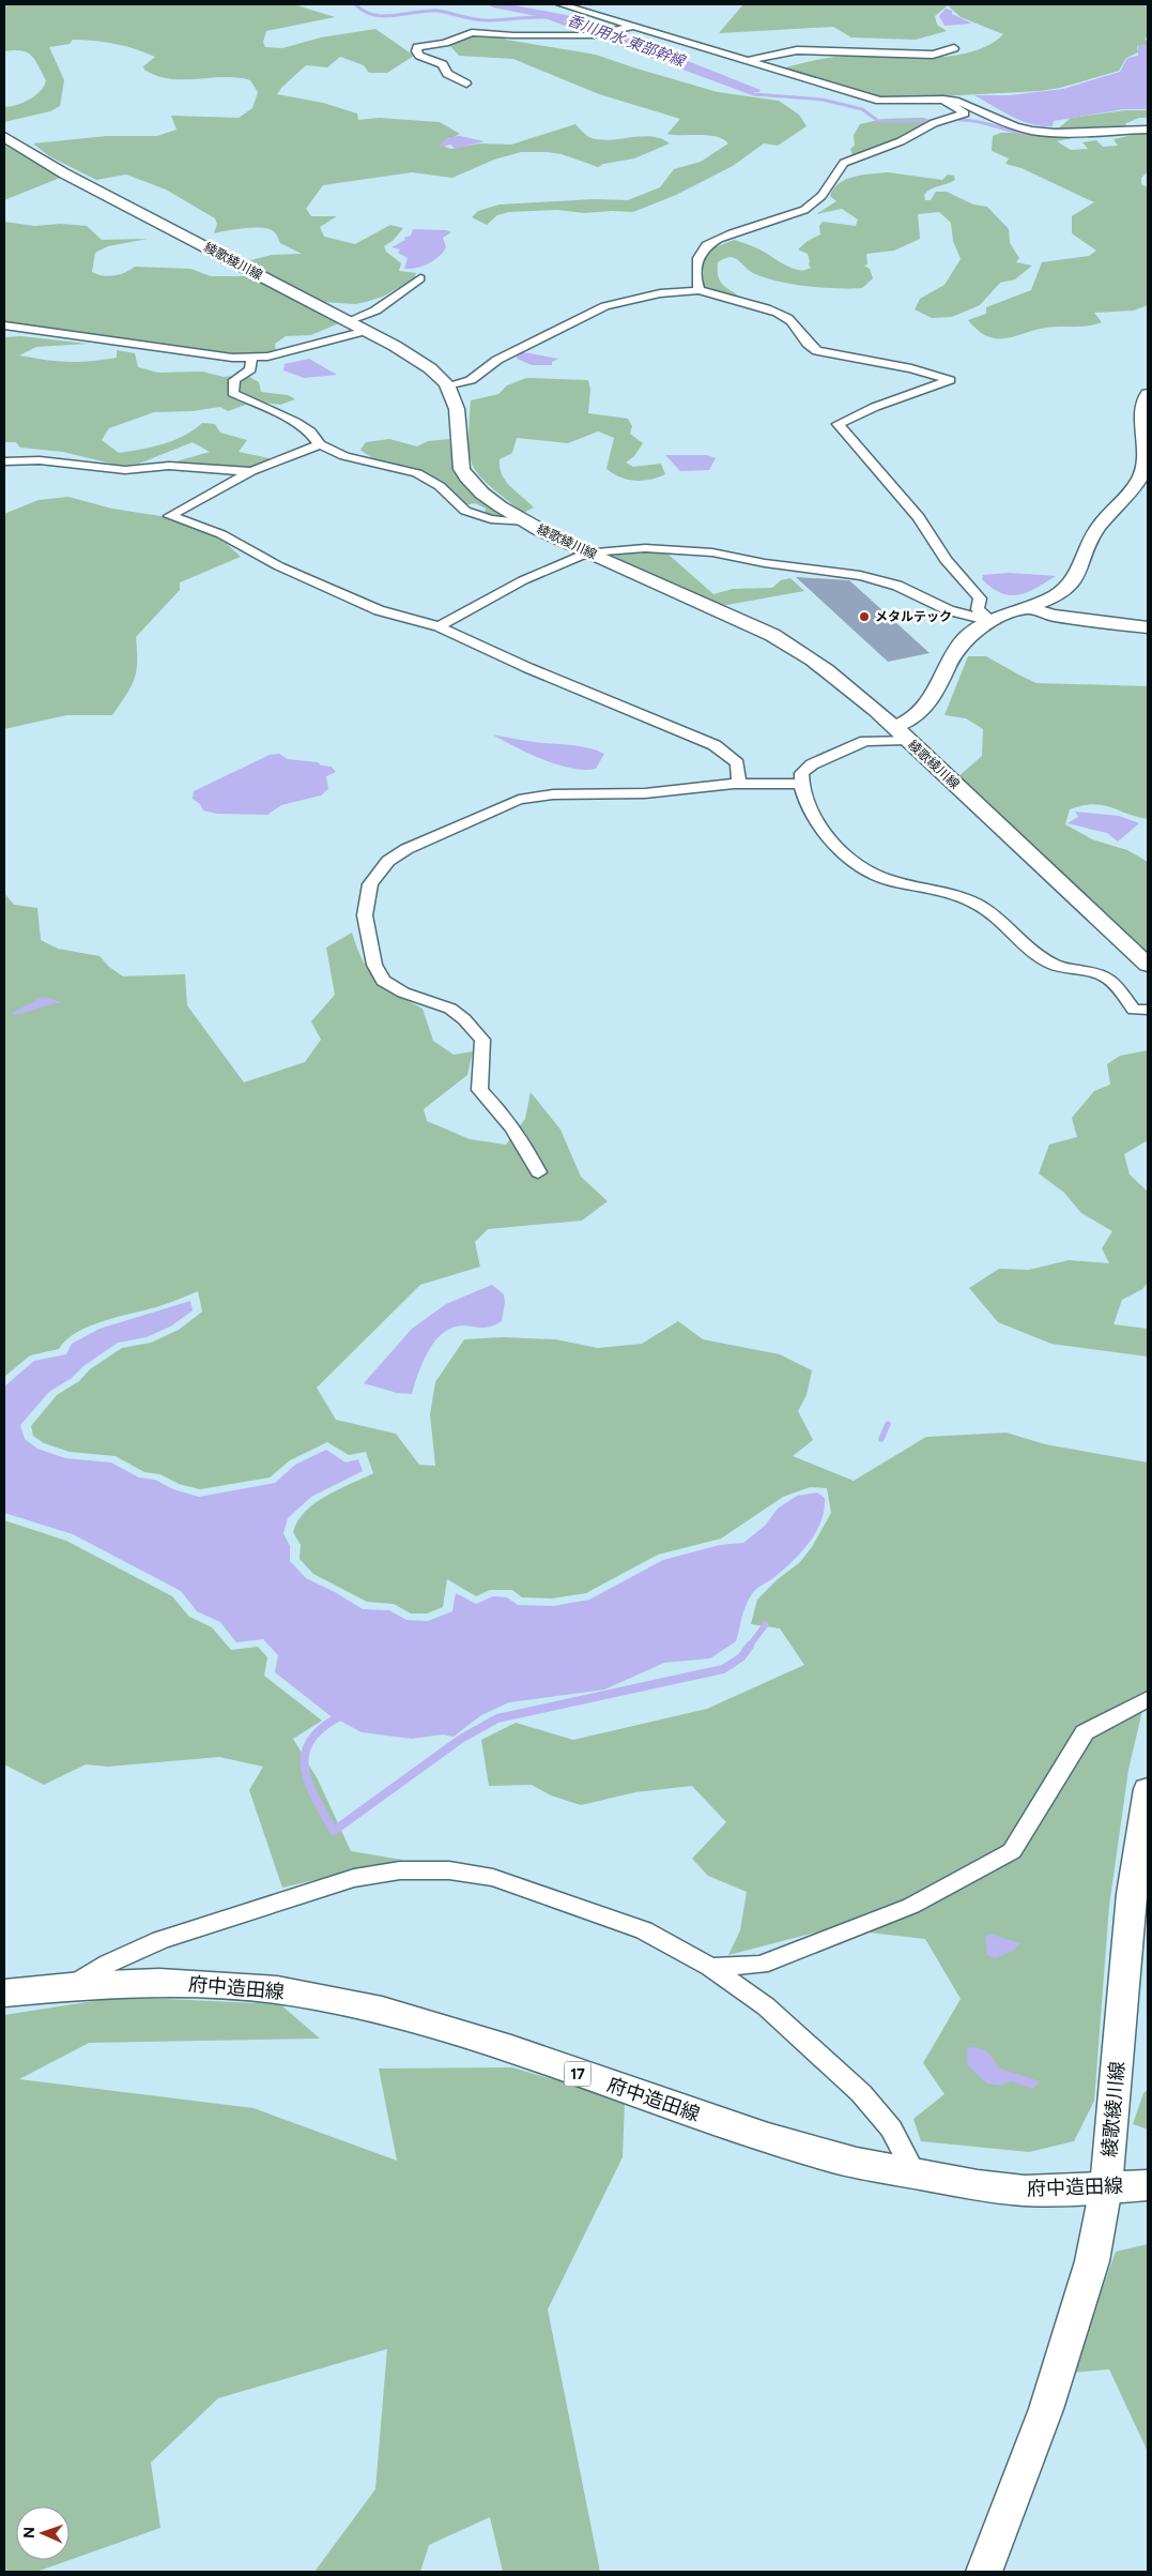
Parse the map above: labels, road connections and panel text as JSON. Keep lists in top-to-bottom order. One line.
{"streets":{"main road":["綾歌綾川線","府中造田線","17"]},"crossings":[["綾歌綾川線","府中造田線"]],"water":["香川用水 東部幹線"],"places":["メタルテック"],"north":"left"}
